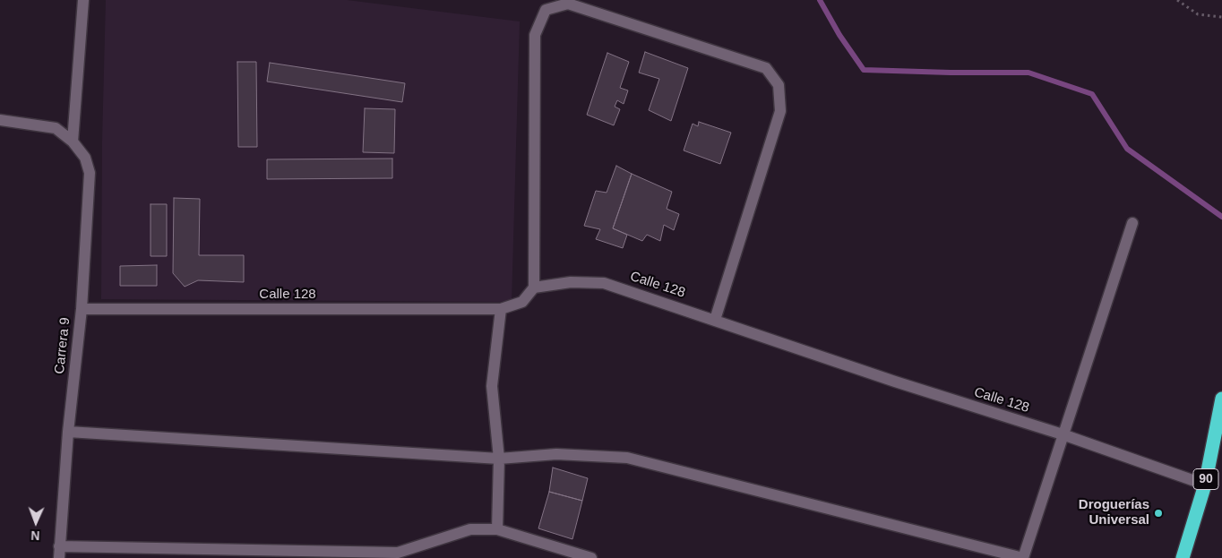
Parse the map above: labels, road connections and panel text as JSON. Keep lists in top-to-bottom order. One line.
{"streets":{"highway":["90"],"street":["Calle 128","Carrera 9"]},"crossings":[["Calle 128","Carrera 9"],["Calle 128","90"]],"places":["Droguerías Universal"],"north":"bottom"}
